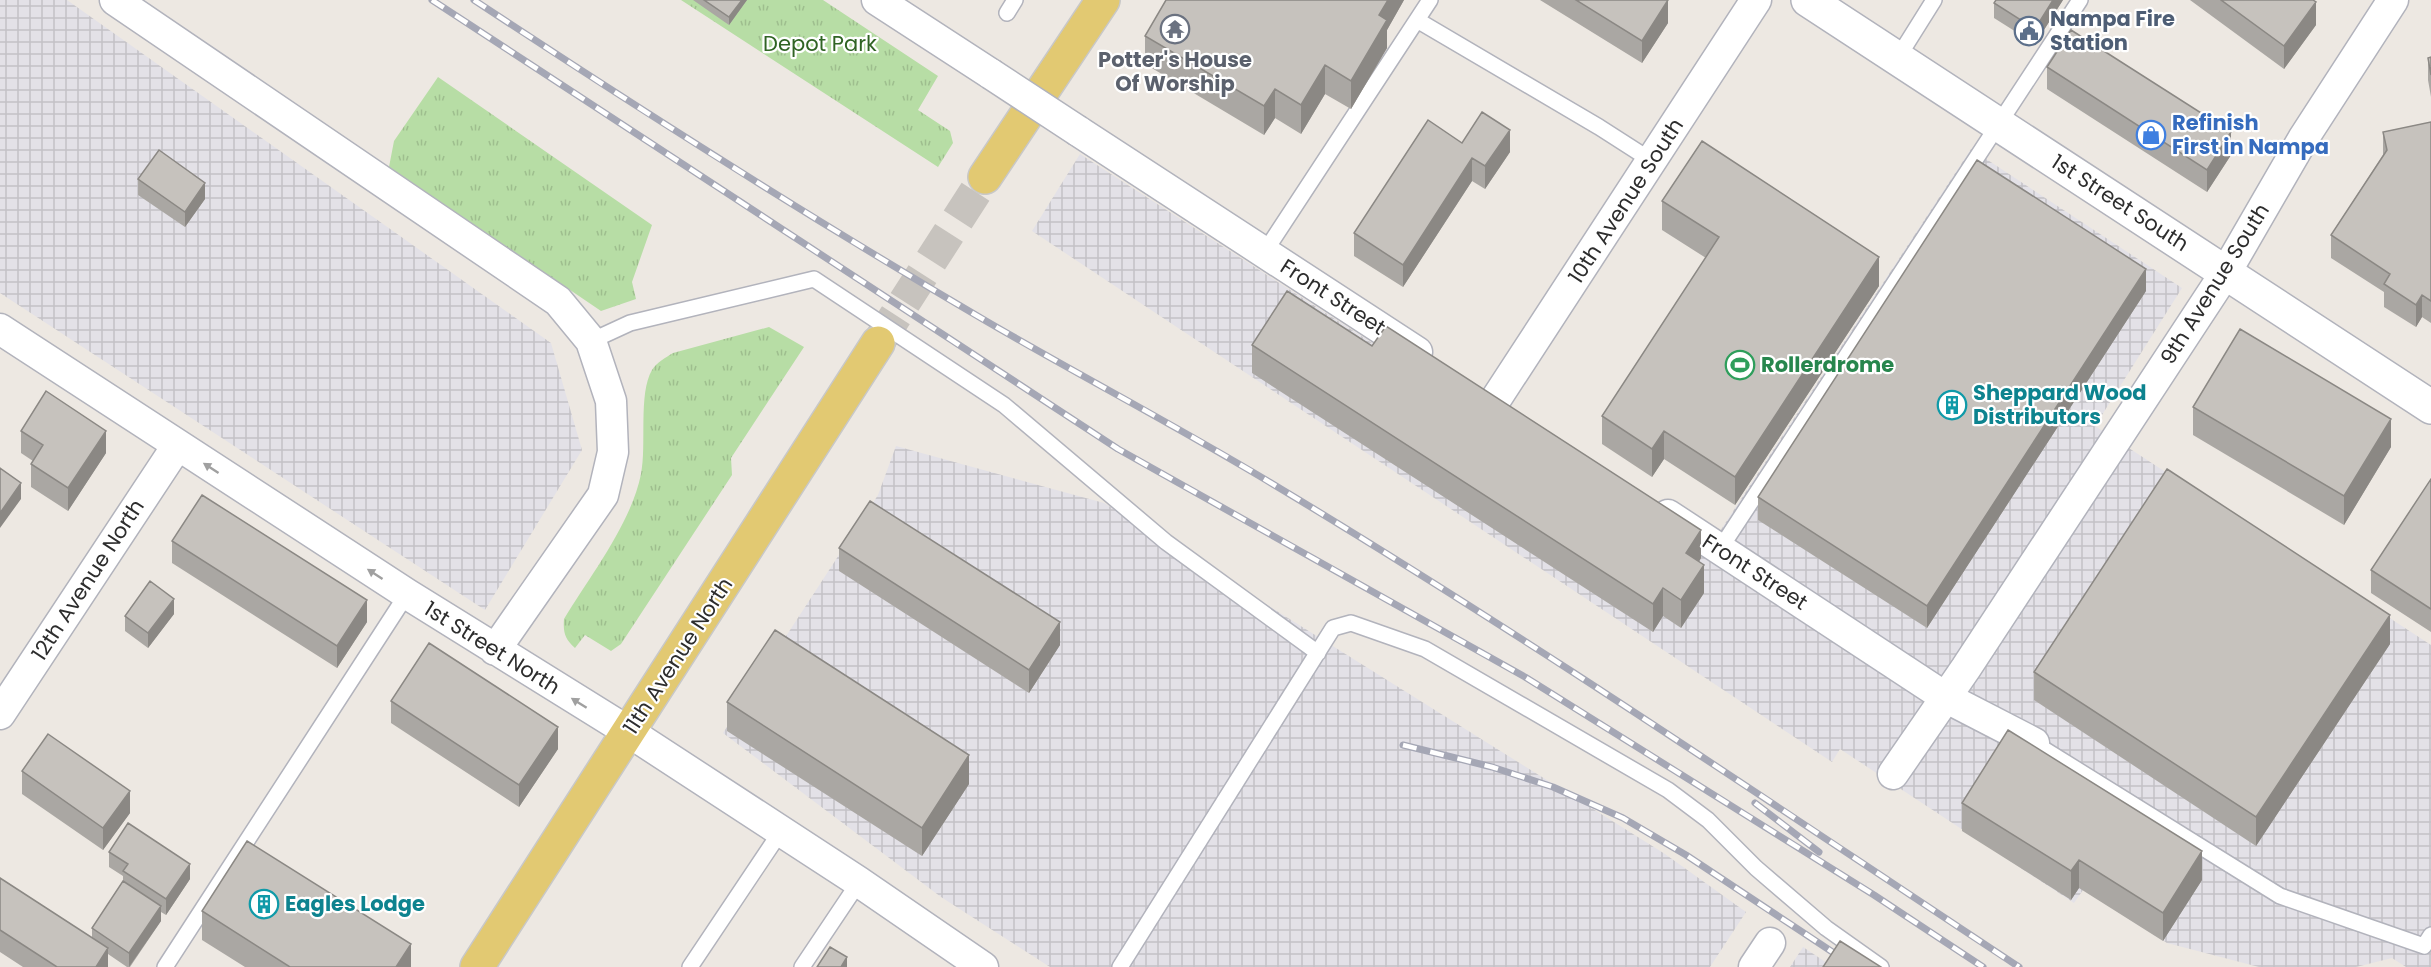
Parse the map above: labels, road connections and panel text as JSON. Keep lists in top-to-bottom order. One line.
{"streets":{"main road":["11th Avenue North"],"street":["10th Avenue South","1st Street South","9th Avenue South","Front Street","12th Avenue North","1st Street North"]},"crossings":[["1st Street South","9th Avenue South"],["9th Avenue South","Front Street"],["12th Avenue North","1st Street North"],["1st Street North","11th Avenue North"]],"one_way":["1st Street North"],"parks":["Depot Park"],"places":{"temple":["Potter's House Of Worship"],"public building":["Nampa Fire Station"],"shop":["Refinish First in Nampa"],"sports":["Rollerdrome"],"building":["Sheppard Wood Distributors","Eagles Lodge"]}}
